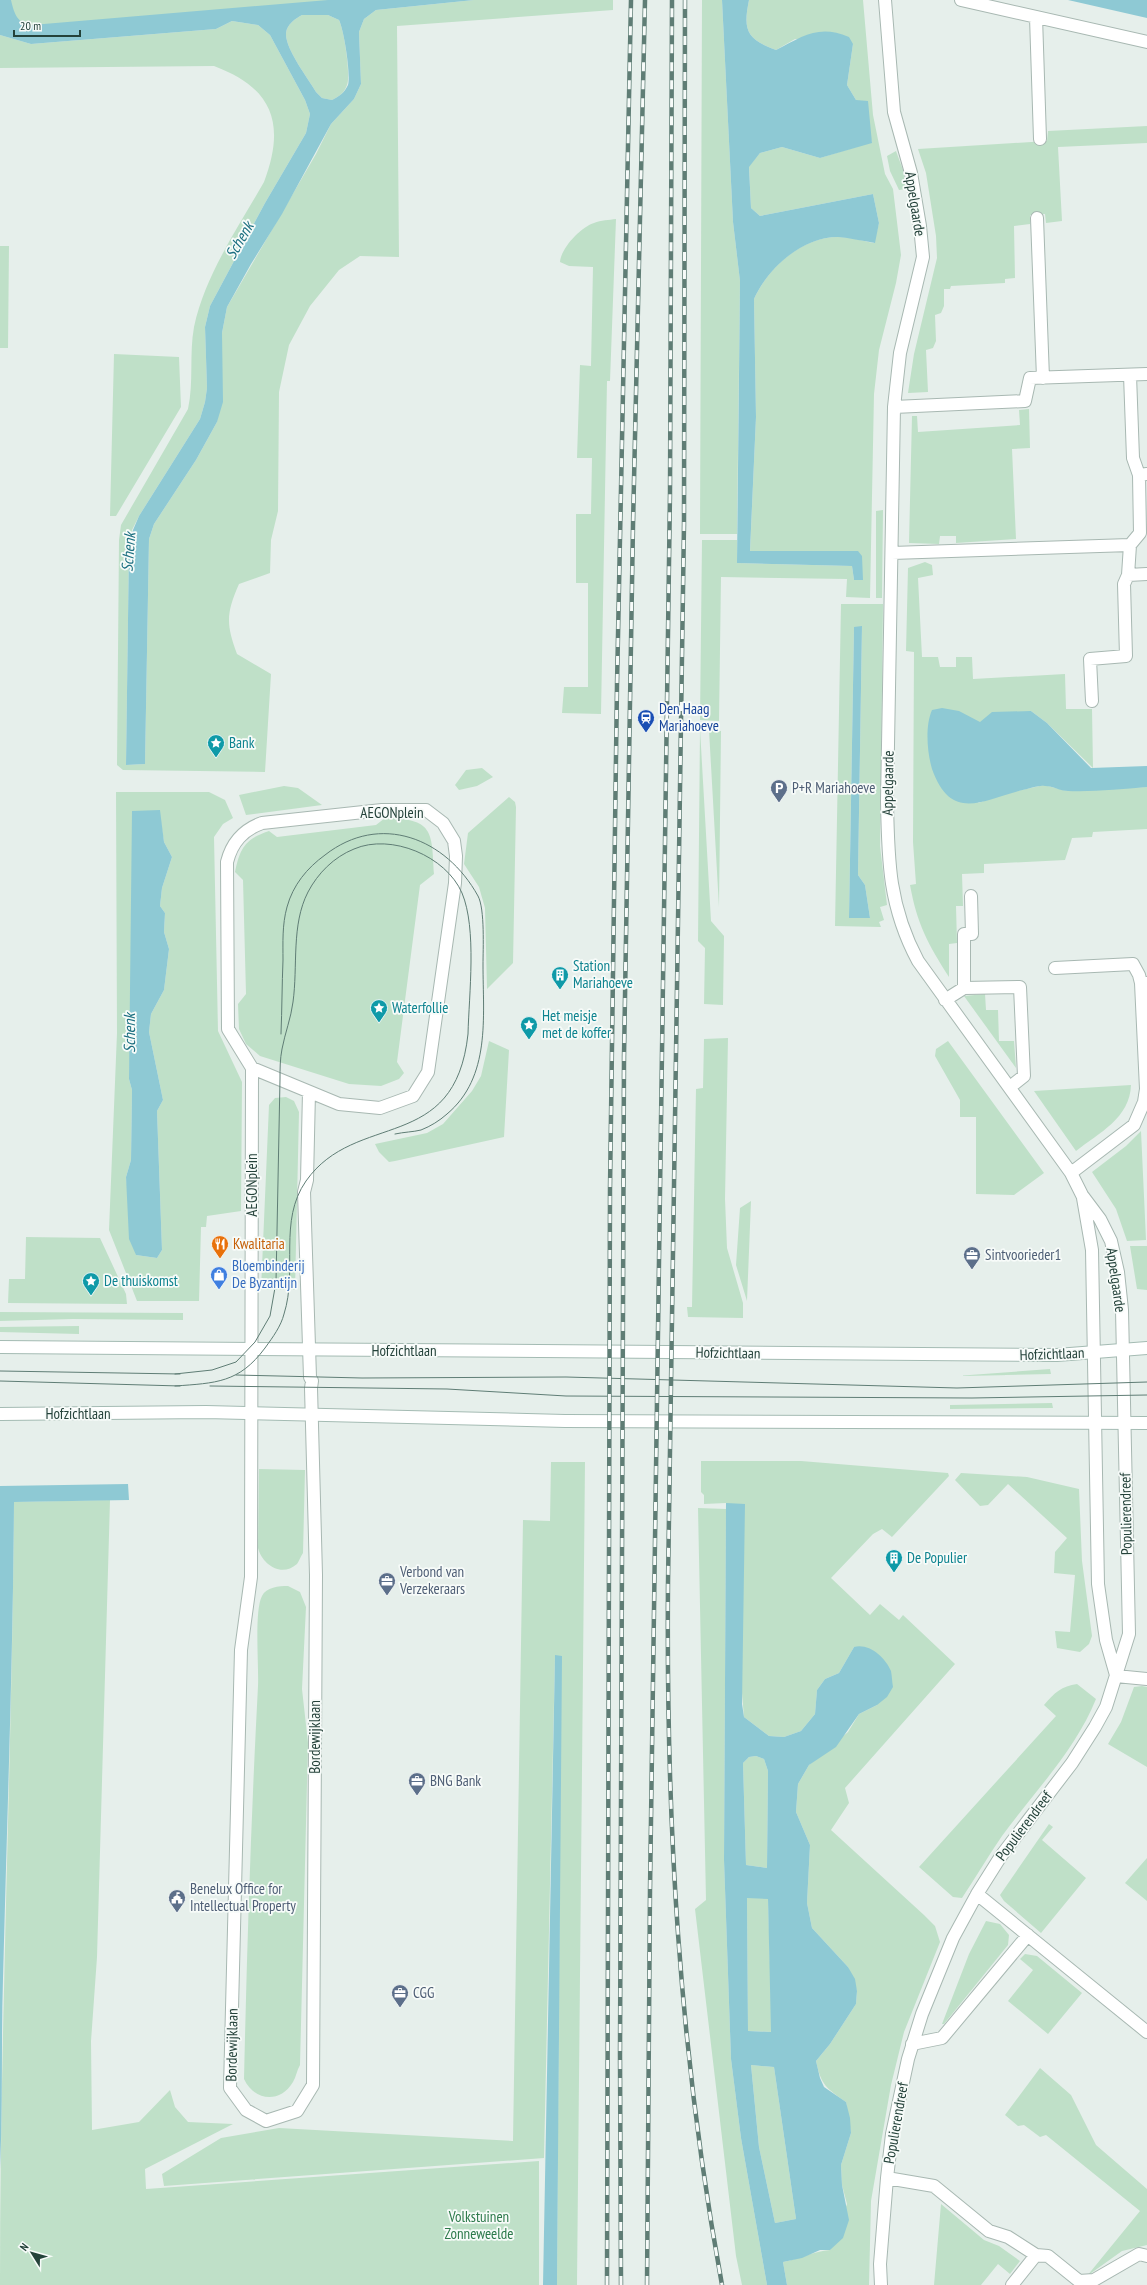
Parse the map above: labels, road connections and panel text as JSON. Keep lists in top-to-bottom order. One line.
{"streets":{"street":["Appelgaarde","AEGONplein","Hofzichtlaan","Populierendreef","Bordewijklaan"]},"crossings":[["Appelgaarde","Hofzichtlaan"],["Appelgaarde","Populierendreef"],["AEGONplein","Hofzichtlaan"],["Hofzichtlaan","Populierendreef"],["Hofzichtlaan","Bordewijklaan"]],"water":["Schenk"],"parks":["Volkstuinen Zonneweelde"],"places":{"station":["Den Haag Mariahoeve"],"place":["Bank","Waterfollie","Het meisje met de koffer","De thuiskomst"],"parking":["P+R Mariahoeve"],"building":["Station Mariahoeve","De Populier"],"restaurant":["Kwalitaria"],"office":["Sintvoorieder1","Verbond van Verzekeraars","BNG Bank","CGG"],"shop":["Bloembinderij De Byzantijn"],"public building":["Benelux Office for Intellectual Property"]},"scale_bar":"20 m","north":"top left"}
